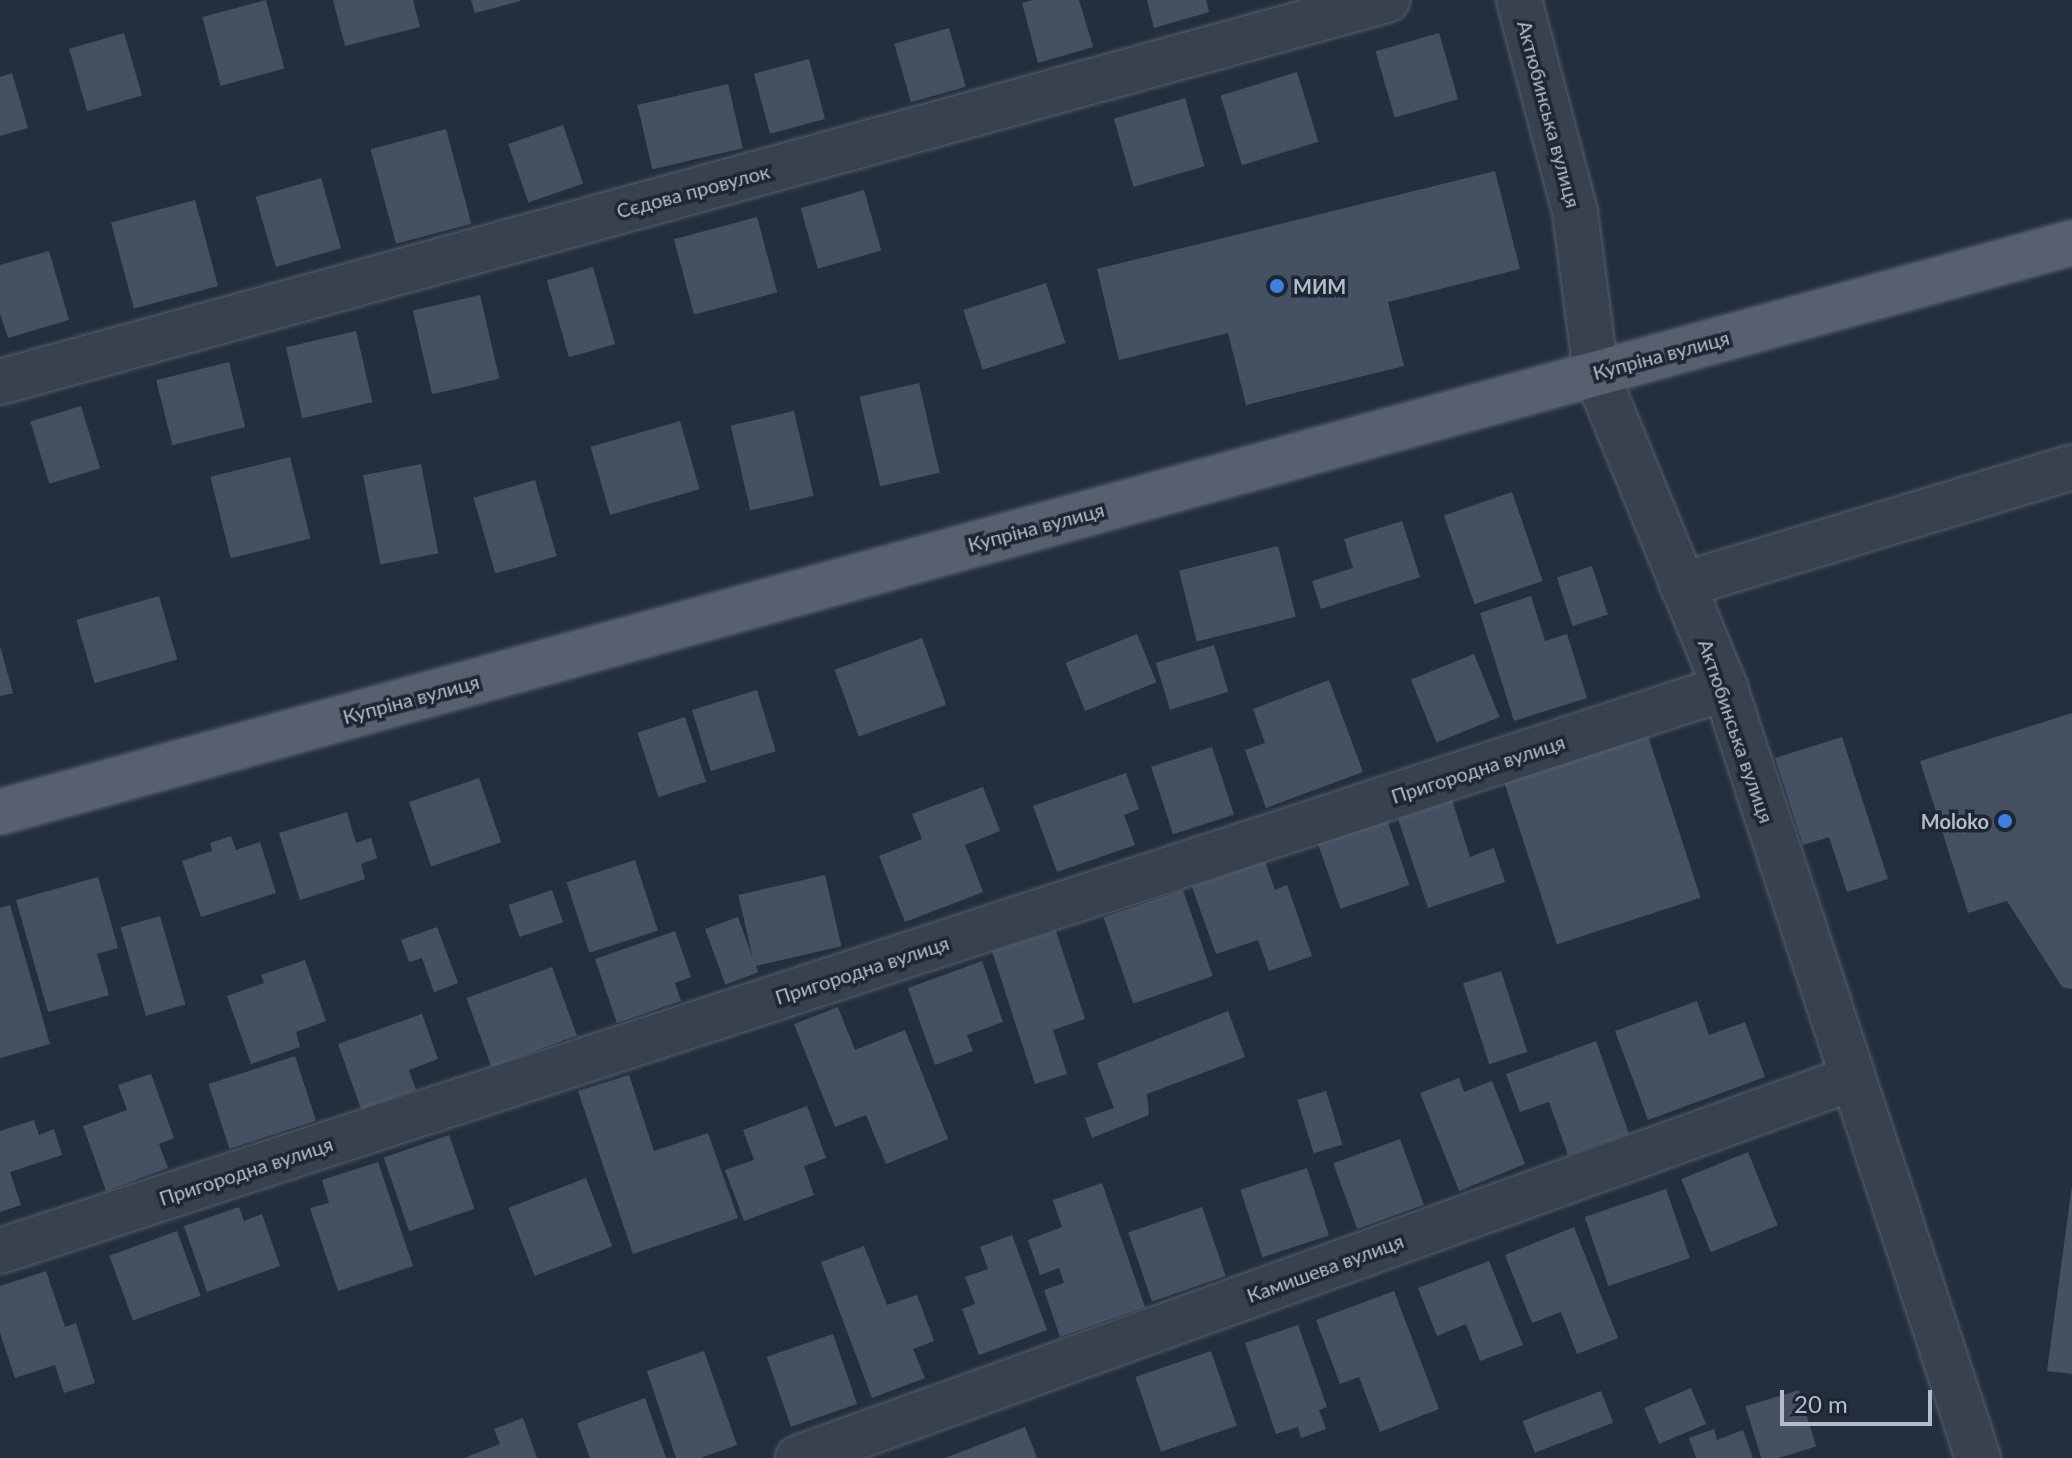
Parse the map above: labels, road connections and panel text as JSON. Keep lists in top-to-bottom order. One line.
{"streets":{"main road":["Купріна вулиця"],"street":["Актюбинська вулиця","Сєдова провулок","Пригородна вулиця","Камишева вулиця"]},"crossings":[["Актюбинська вулиця","Купріна вулиця"],["Актюбинська вулиця","Пригородна вулиця"],["Актюбинська вулиця","Камишева вулиця"]],"places":["МИМ","Moloko"],"scale_bar":"20 m"}
